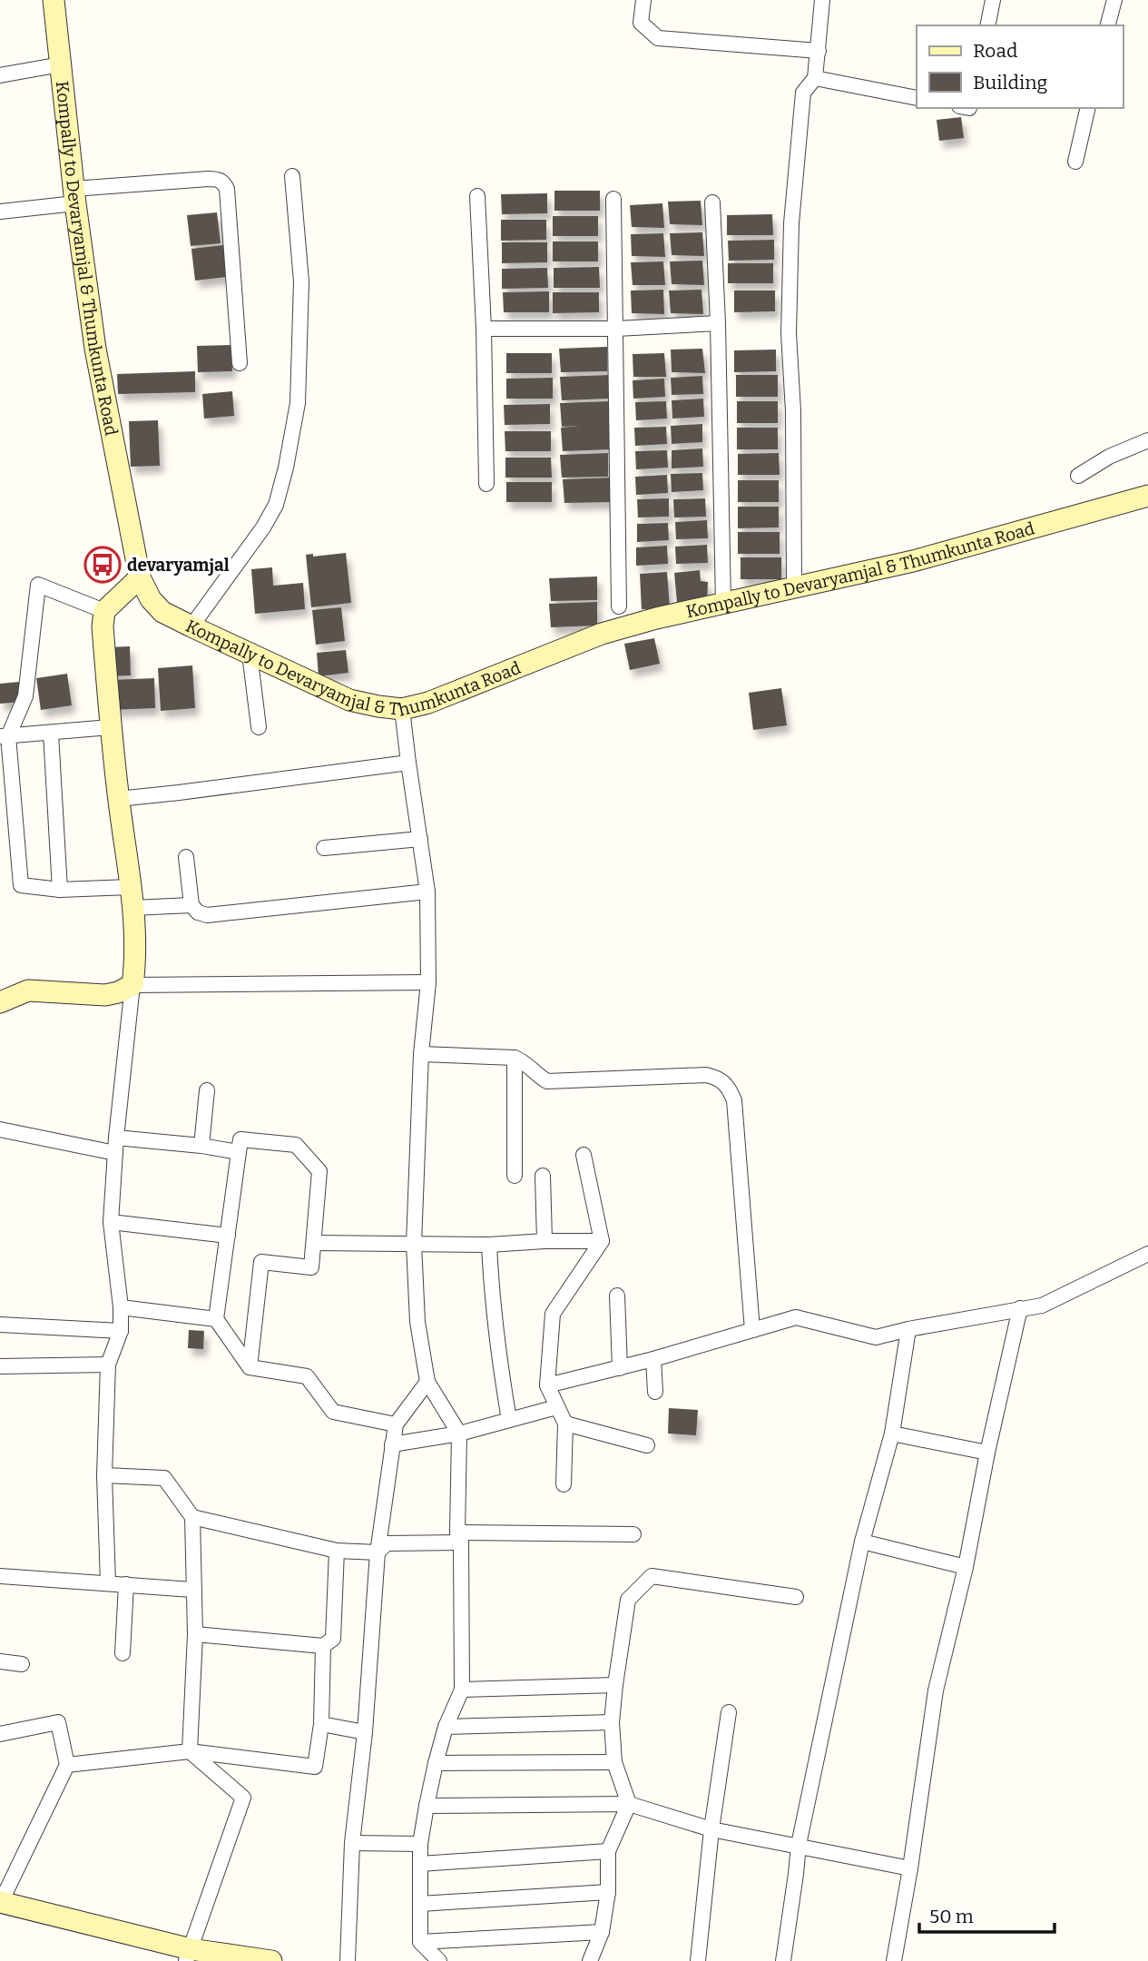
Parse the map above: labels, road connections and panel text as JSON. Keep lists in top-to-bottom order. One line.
{"streets":{"main road":["Kompally to Devaryamjal & Thumkunta Road"]},"places":{"bus stop":["devaryamjal"]},"legend":["Road","Building"],"scale_bar":"50 m"}
